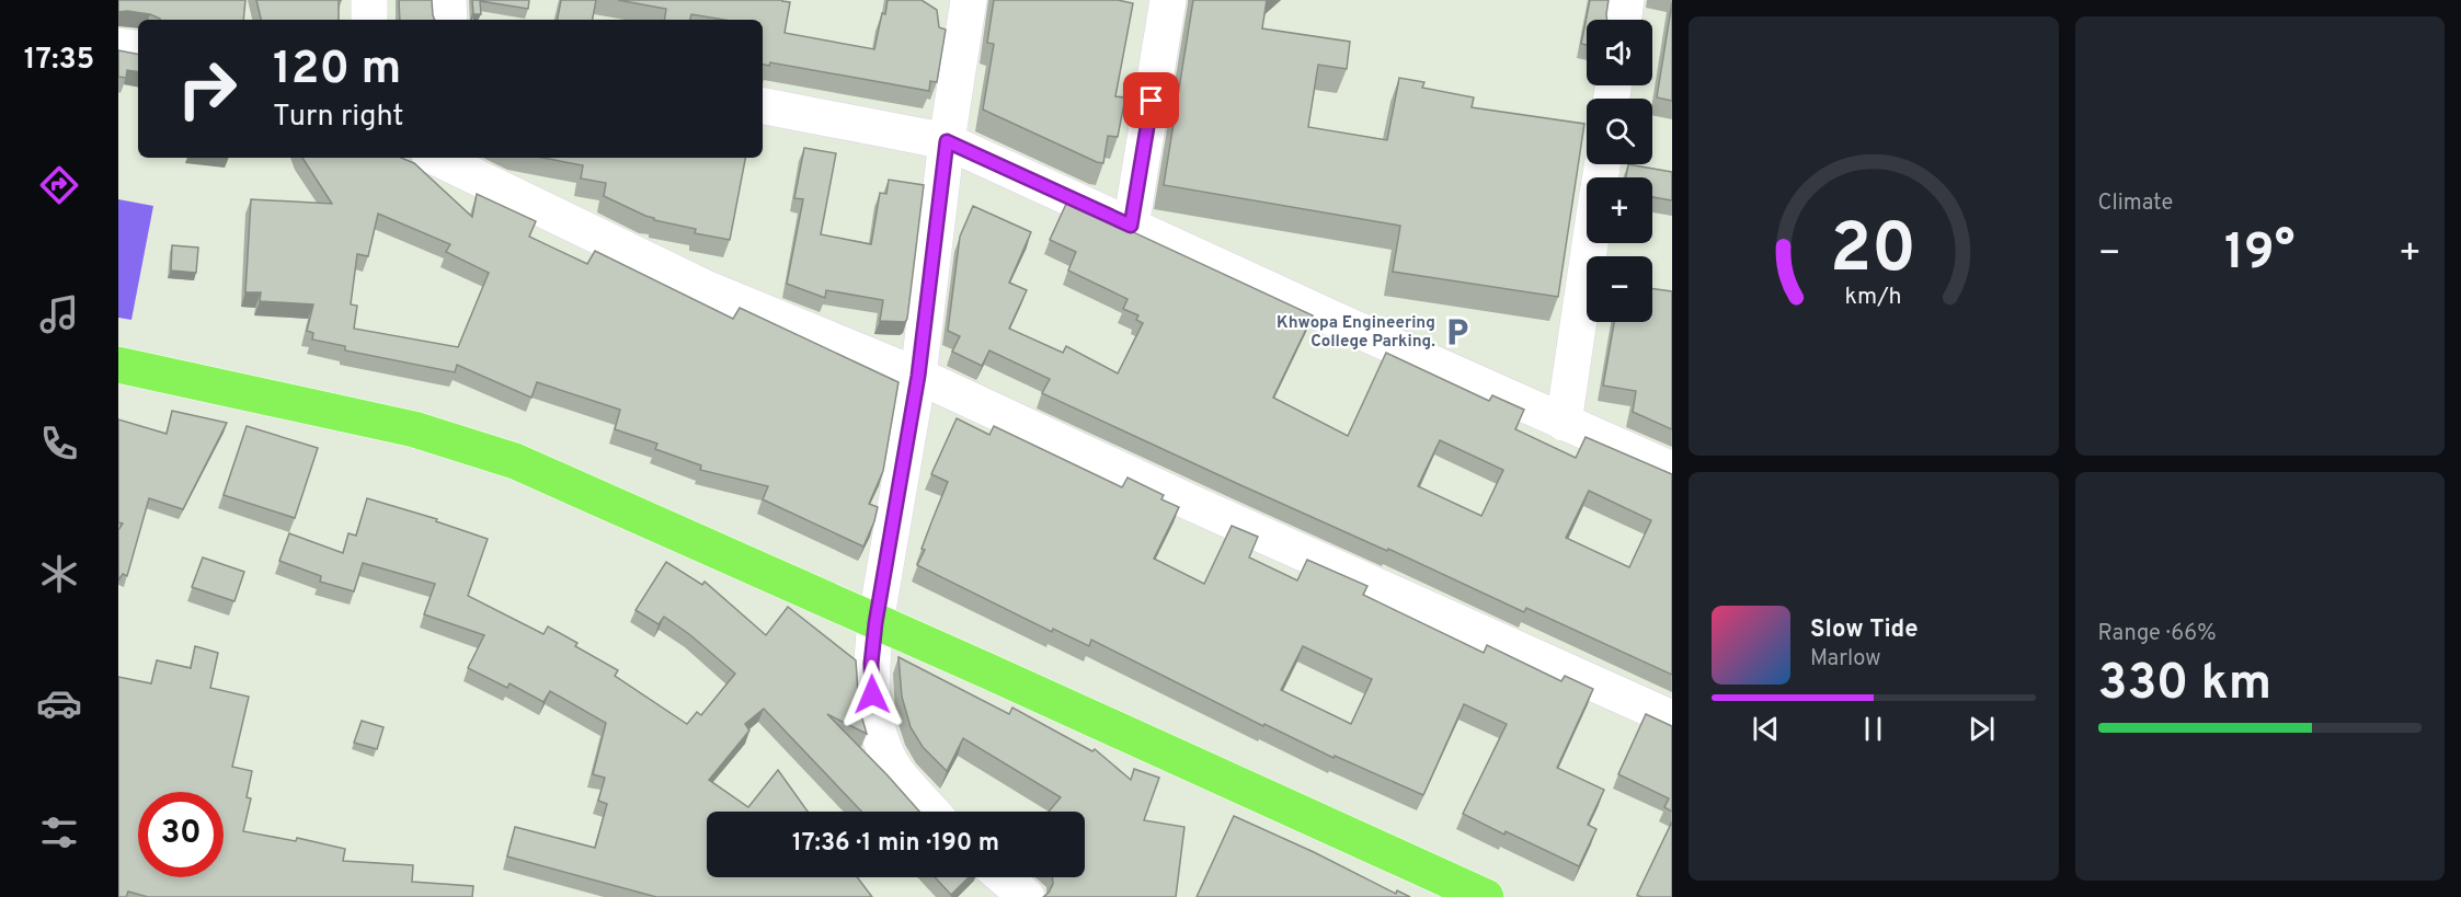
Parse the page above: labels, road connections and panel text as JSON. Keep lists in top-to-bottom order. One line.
{"places":{"parking":["Khwopa Engineering College Parking."]},"page":{"tabs":"17:35","tile":["Climate",["Range · 66%","330 km"]],"map_buttons":["+","−"],"turn":["120 m","Turn right"],"heat":["−","19°","+"],"song":["Slow Tide","Marlow"],"limit":"30","trip":"17:36 · 1 min · 190 m","gauge":["20","km/h"]}}
